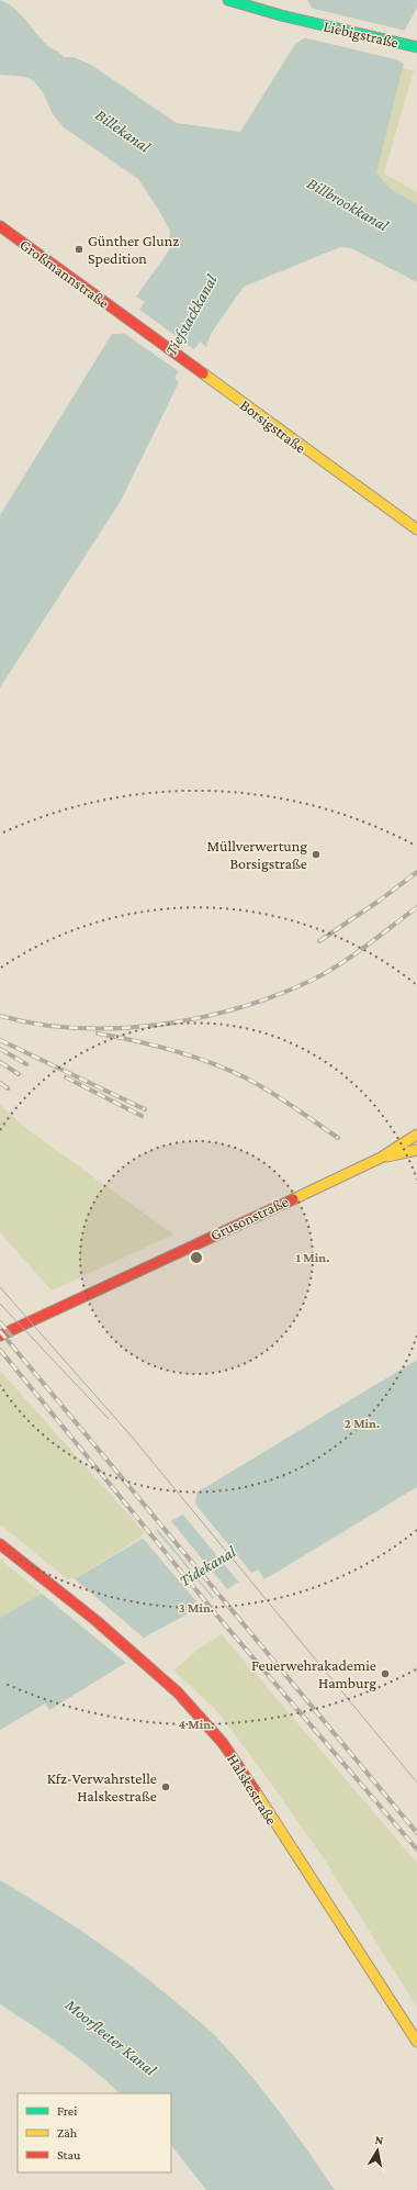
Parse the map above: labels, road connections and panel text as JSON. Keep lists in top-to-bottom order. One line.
{"streets":{"main road":["Liebigstraße","Großmannstraße","Borsigstraße","Grusonstraße","Halskestraße"]},"crossings":[["Großmannstraße","Borsigstraße"]],"water":["Billekanal","Billbrookkanal","Tiefstackkanal","Tidekanal","Moorfleeter Kanal"],"places":["Günther Glunz Spedition","Müllverwertung Borsigstraße","Feuerwehrakademie Hamburg","Kfz-Verwahrstelle Halskestraße"],"legend":["Frei","Zäh","Stau"],"north":"top","rings":["1 Min.","2 Min.","3 Min.","4 Min."]}
